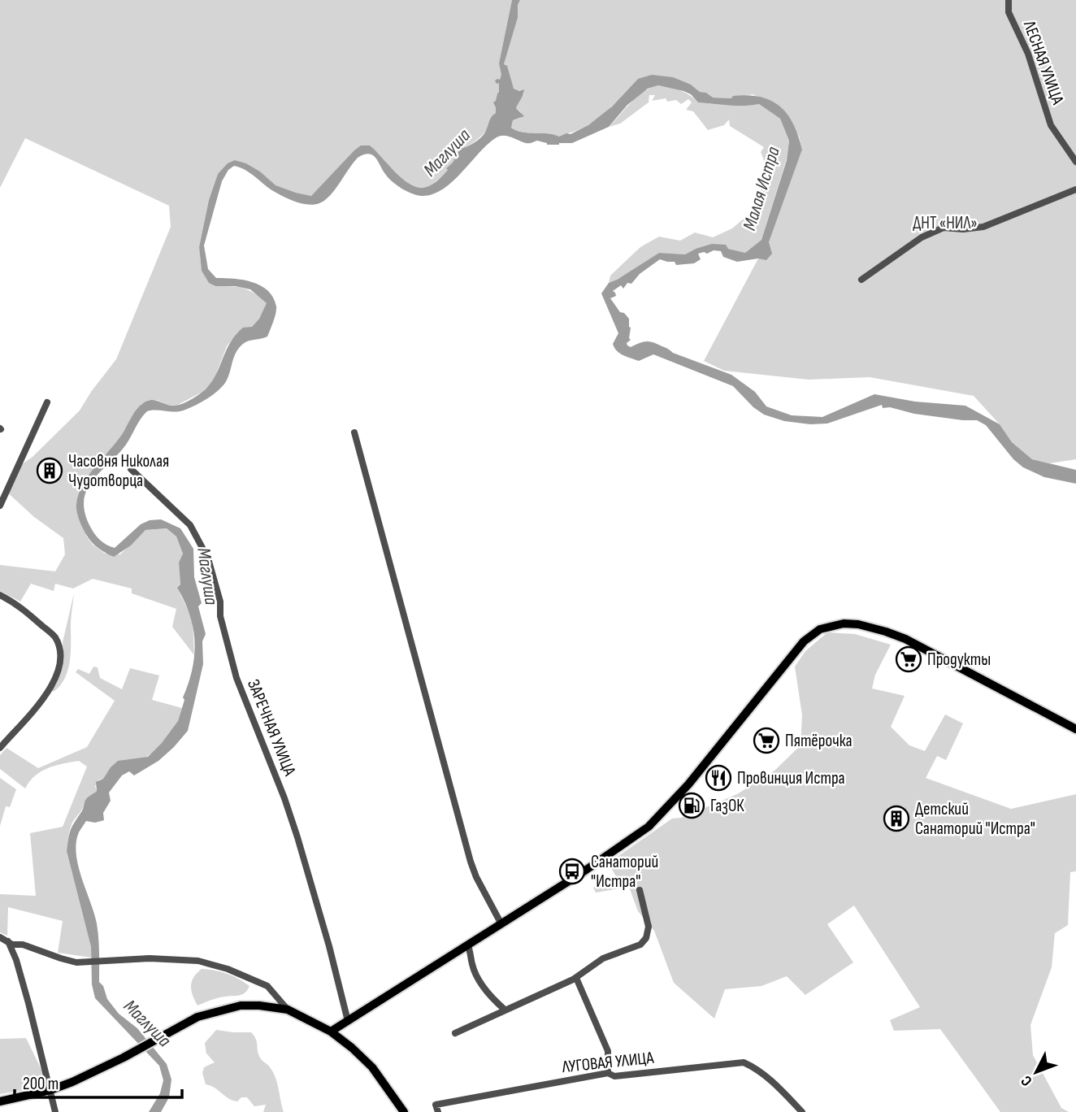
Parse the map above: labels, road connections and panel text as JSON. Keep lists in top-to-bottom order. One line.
{"streets":{"street":["ЛЕСНАЯ УЛИЦА","ЗАРЕЧНАЯ УЛИЦА","ЛУГОВАЯ УЛИЦА"]},"water":["Маглуша","Малая Истра"],"parks":["ДНТ «НИЛ»"],"places":{"building":["Часовня Николая Чудотворца","Детский Санаторий \"Истра\""],"supermarket":["Продукты","Пятёрочка"],"restaurant":["Провинция Истра"],"fuel station":["ГазОК"],"bus stop":["Санаторий \"Истра\""]},"scale_bar":"200 m","north":"bottom left"}
